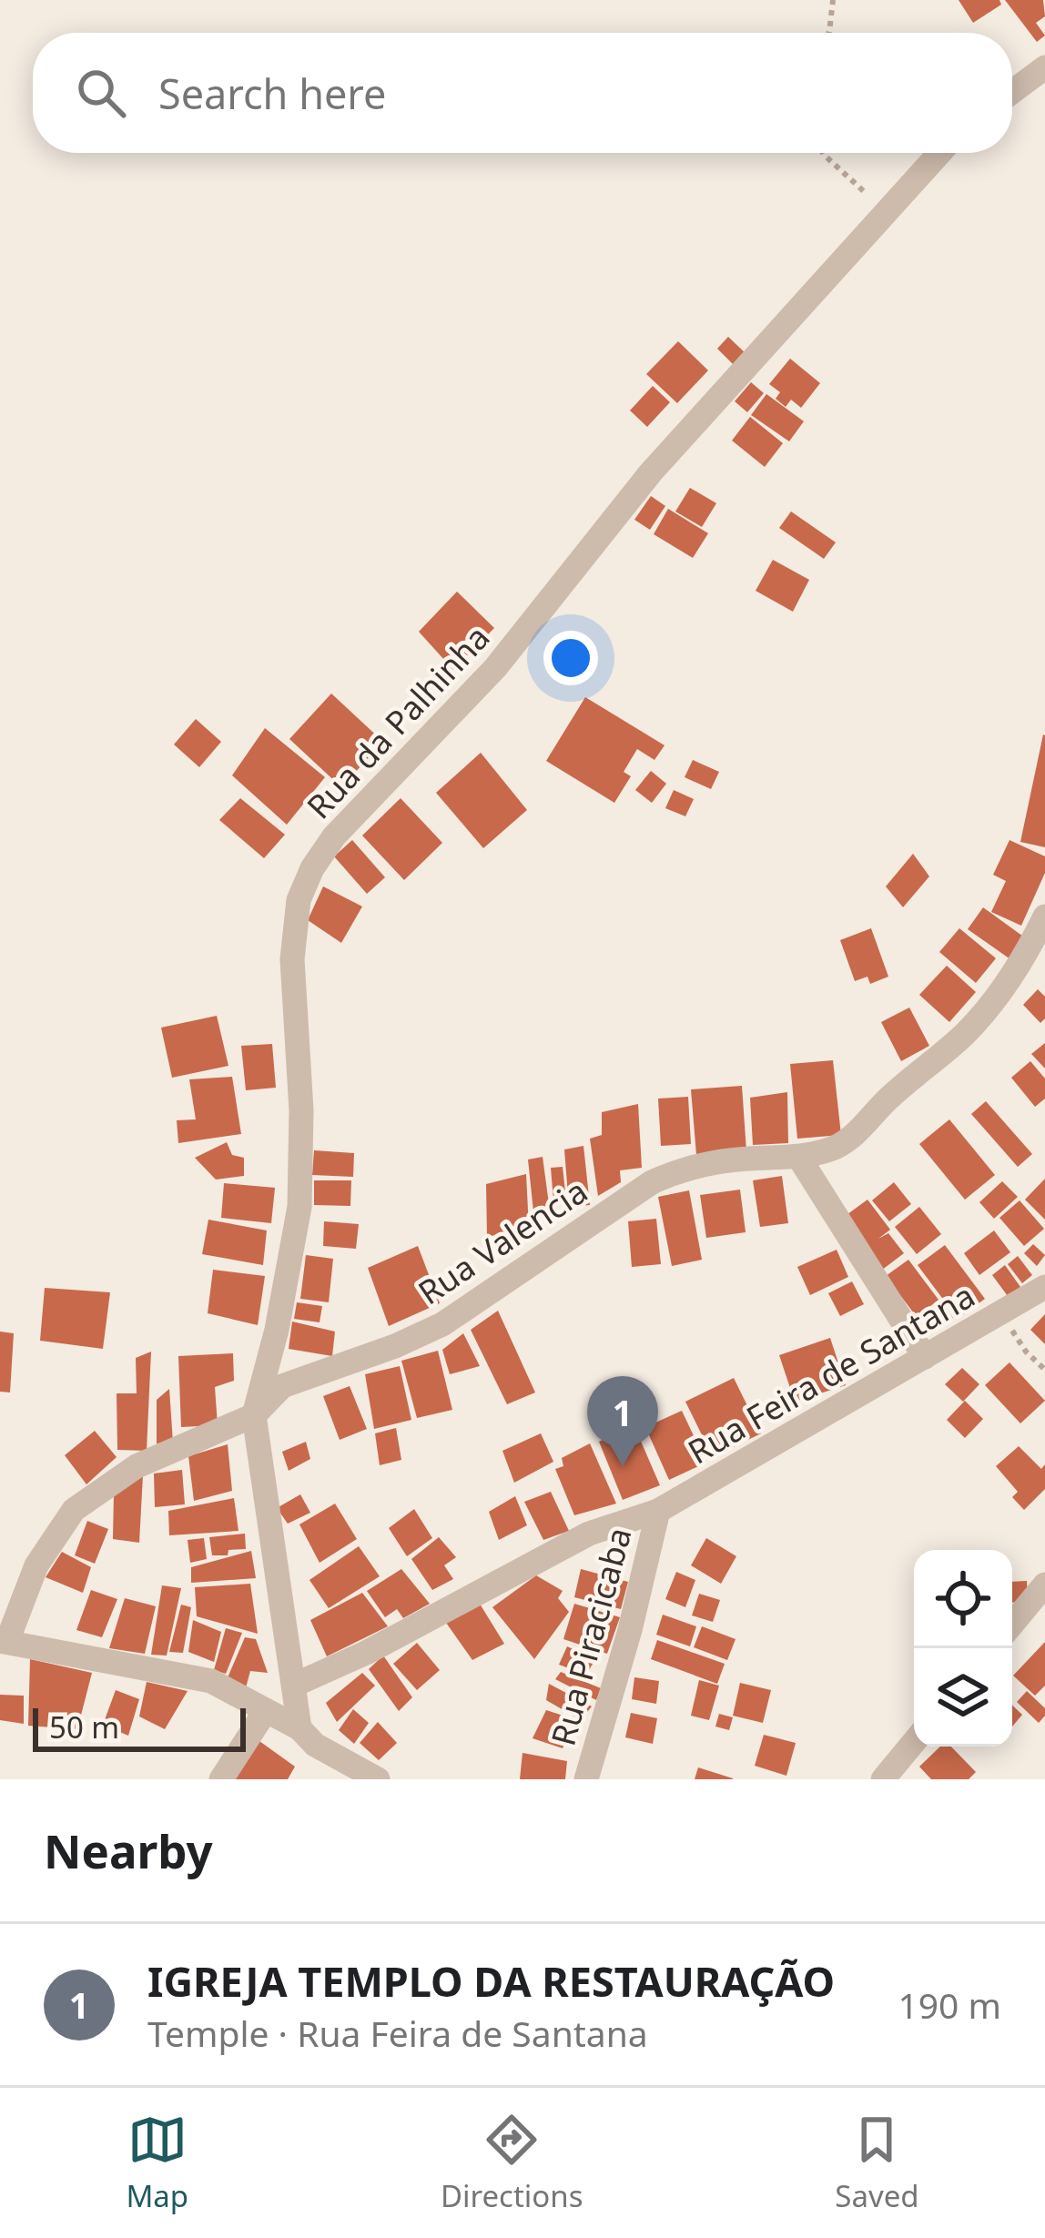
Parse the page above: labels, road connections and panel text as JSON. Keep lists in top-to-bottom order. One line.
{"streets":{"street":["Rua da Palhinha","Rua Valencia","Rua Feira de Santana","Rua Piracicaba"]},"crossings":[["Rua da Palhinha","Rua Valencia"],["Rua da Palhinha","Rua Feira de Santana"],["Rua Feira de Santana","Rua Piracicaba"]],"scale_bar":"50 m","page":{"search":"Search here","pins":"1","scale":"50 m","heading":"Nearby","list":[{"mark":"1","name":"IGREJA TEMPLO DA RESTAURAÇÃO","note":"Temple · Rua Feira de Santana","value":"190 m"}],"nav":["Map","Directions","Saved"]}}
